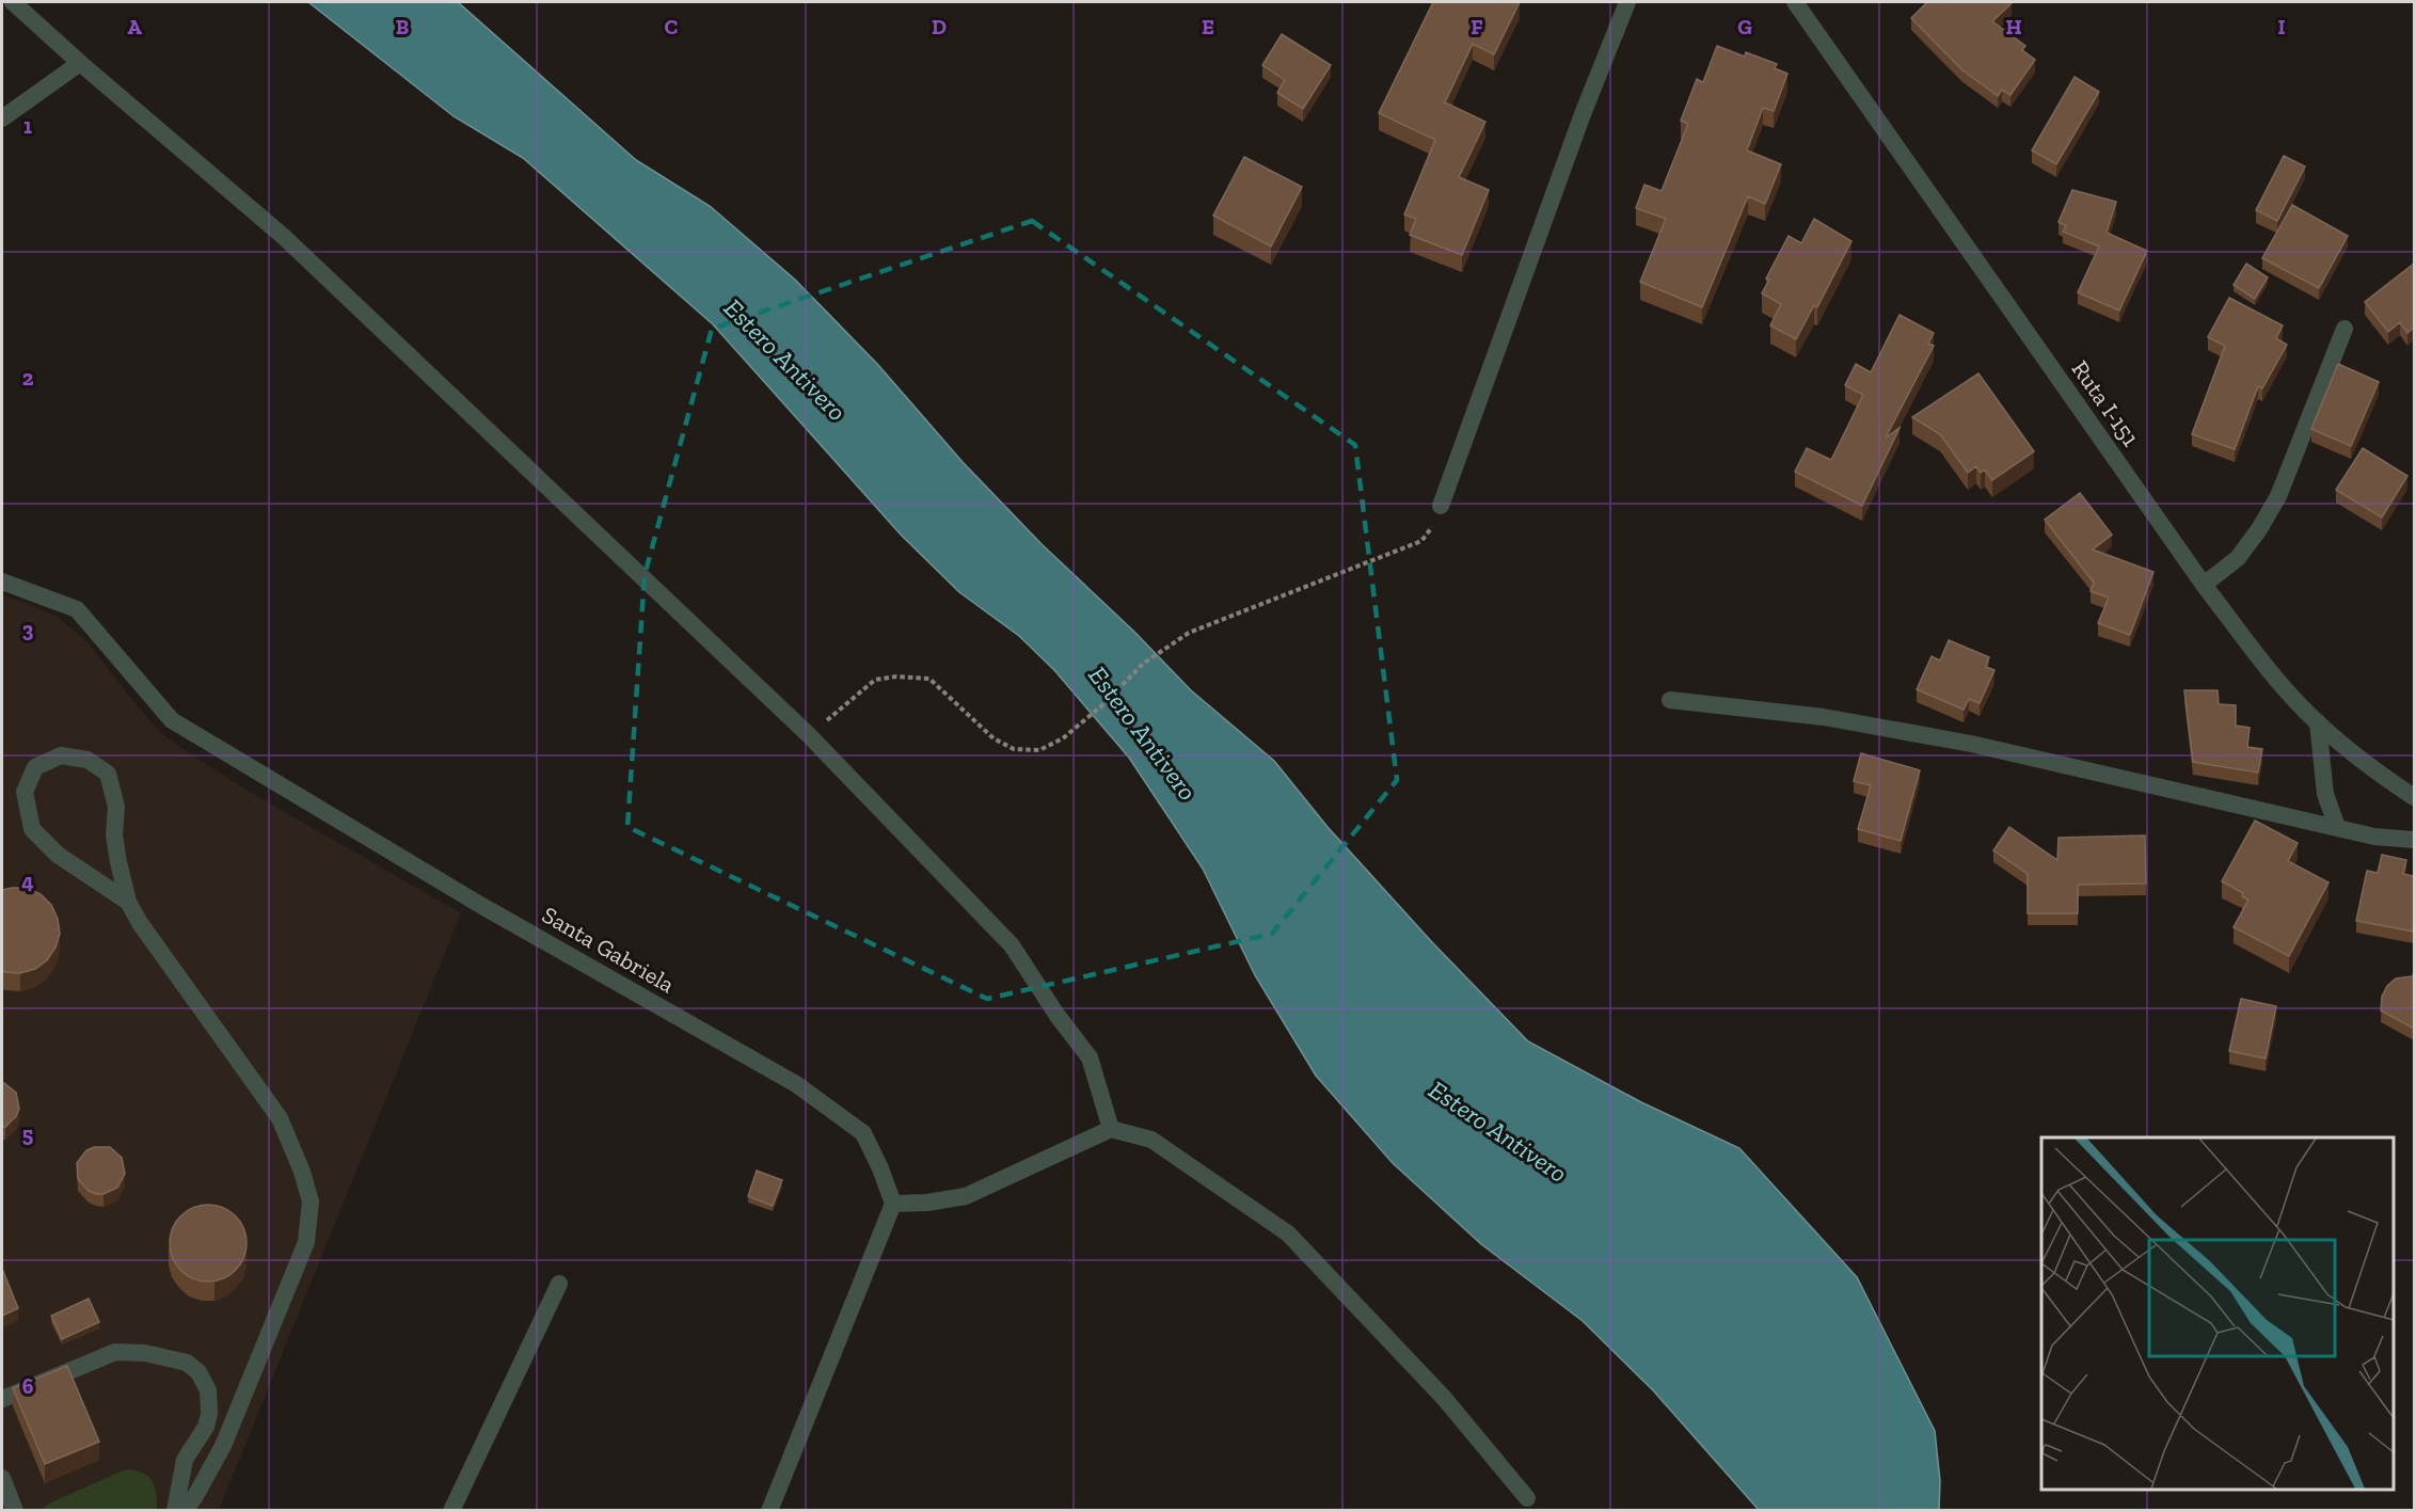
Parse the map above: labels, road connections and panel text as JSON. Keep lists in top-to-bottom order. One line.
{"streets":{"street":["Ruta I-151","Santa Gabriela"]},"water":["Estero Antivero"],"grid":{"columns":["A","B","C","D","E","F","G","H","I"],"rows":["1","2","3","4","5","6"]}}
